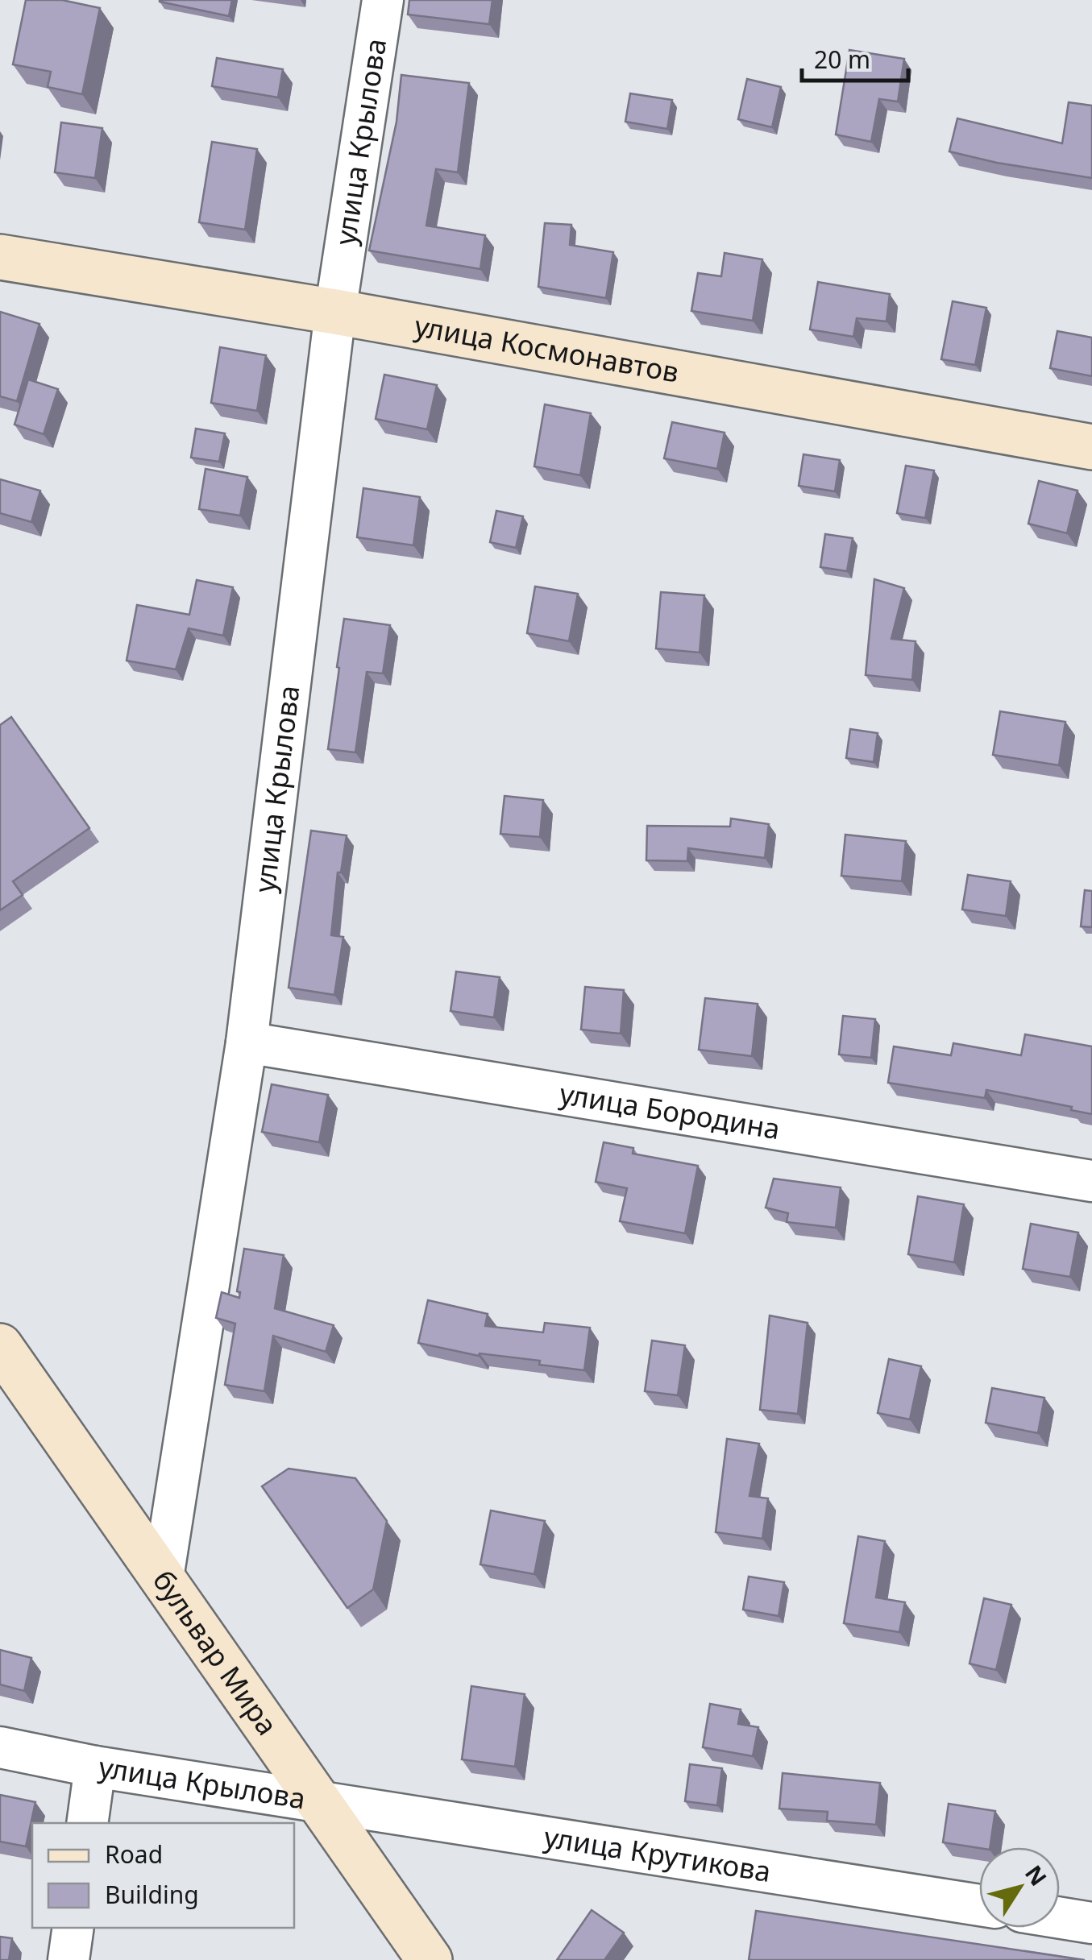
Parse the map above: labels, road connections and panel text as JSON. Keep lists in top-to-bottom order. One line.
{"streets":{"street":["улица Крылова","улица Космонавтов","улица Бородина","бульвар Мира","улица Крутикова"]},"crossings":[["улица Крылова","улица Космонавтов"],["улица Крылова","улица Бородина"],["улица Крылова","бульвар Мира"],["улица Крылова","улица Крутикова"],["бульвар Мира","улица Крутикова"]],"legend":["Road","Building"],"scale_bar":"20 m","north":"top right"}
